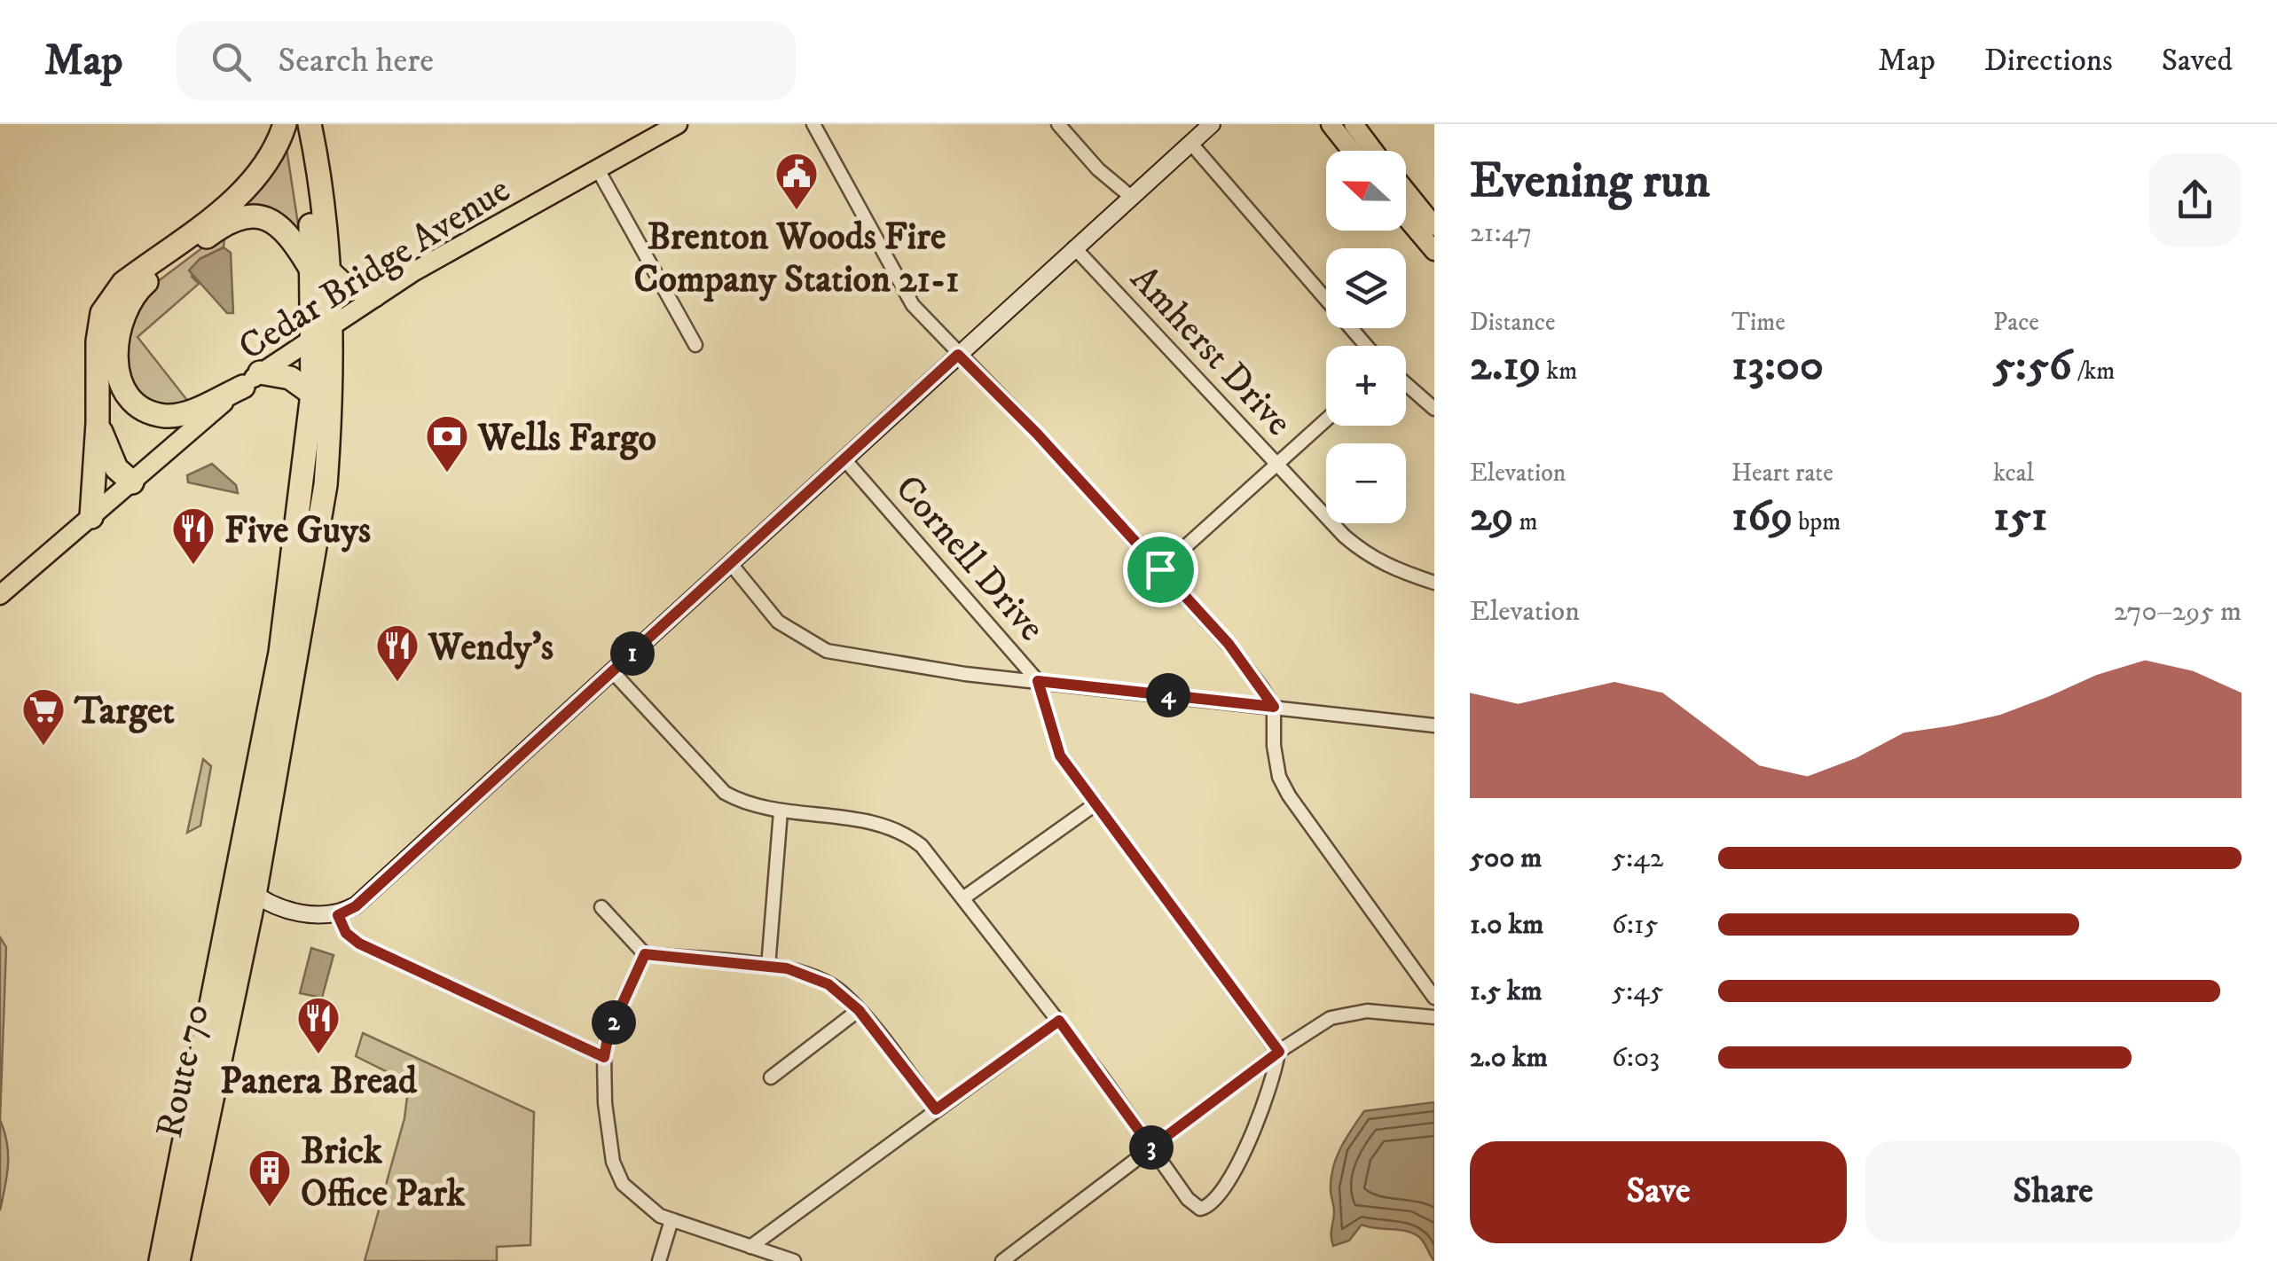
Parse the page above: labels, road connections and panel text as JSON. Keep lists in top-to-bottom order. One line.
{"streets":{"highway":["Route 70"],"main road":["Cedar Bridge Avenue"],"street":["Amherst Drive","Cornell Drive"]},"crossings":[["Cedar Bridge Avenue","Route 70"]],"places":{"public building":["Brenton Woods Fire Company Station 21-1"],"bank":["Wells Fargo"],"restaurant":["Five Guys","Wendy's","Panera Bread"],"supermarket":["Target"],"building":["Brick Office Park"]},"north":"left","page":{"header":"Map","search":"Search here","nav":["Map","Directions","Saved"],"heading":["Evening run","21:47"],"map_buttons":["+","−"],"stats":[["Distance","2.19 km"],["Time","13:00"],["Pace","5:56 /km"],["Elevation","29 m"],["Heart rate","169 bpm"],["kcal","151"]],"chart":["Elevation","270–295 m"],"pins":["1","4","2","3"],"list":[{"name":"500 m","note":"5:42"},{"name":"1.0 km","note":"6:15"},{"name":"1.5 km","note":"5:45"},{"name":"2.0 km","note":"6:03"}],"buttons":["Save","Share"]}}
